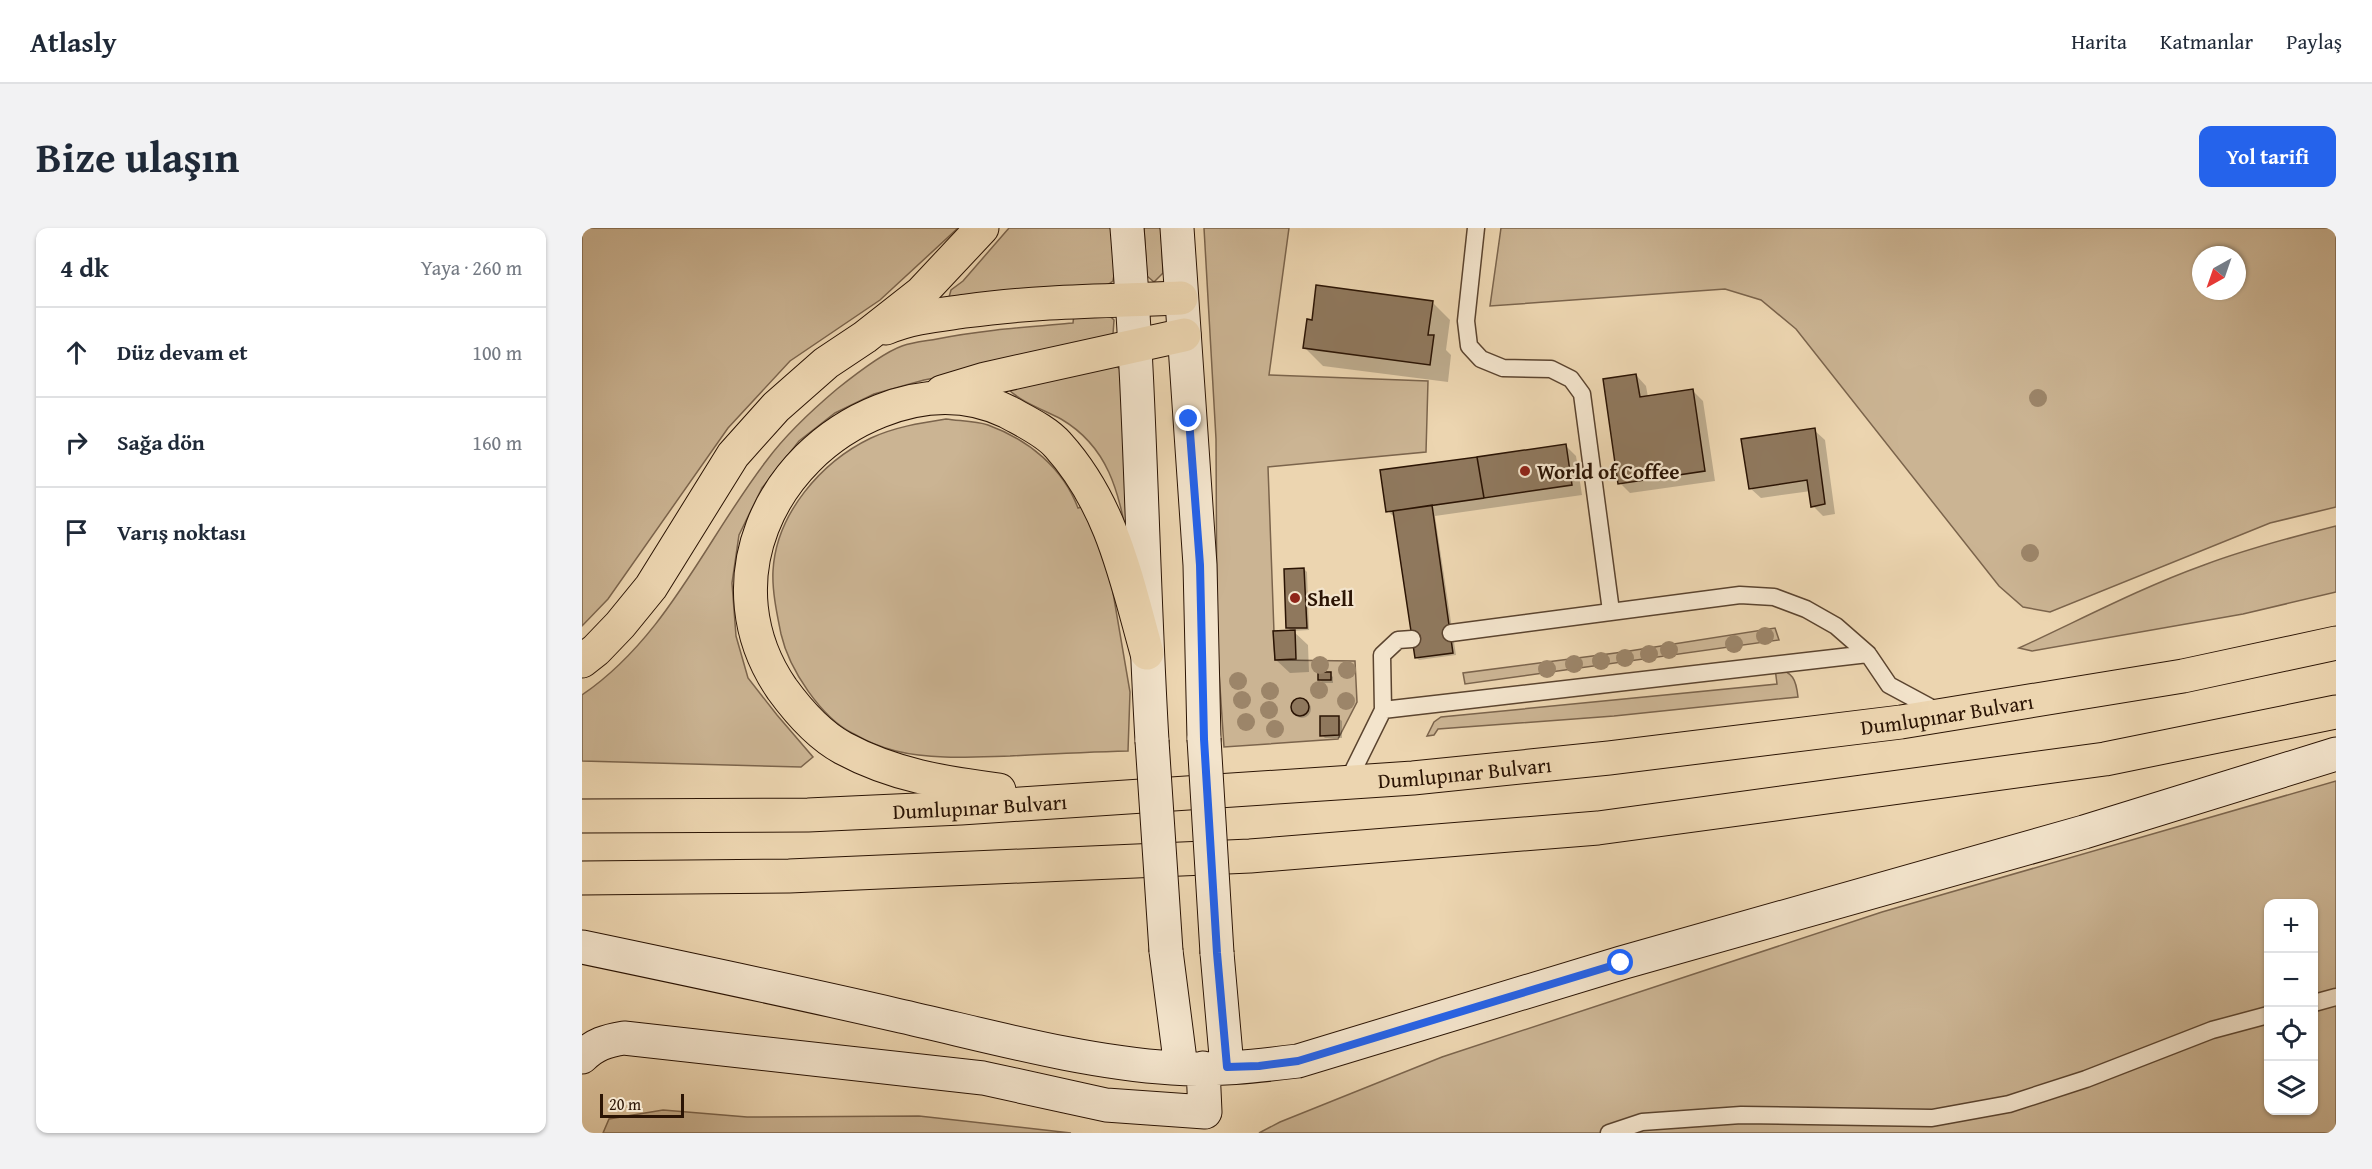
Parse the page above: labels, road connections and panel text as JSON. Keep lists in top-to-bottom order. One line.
{"streets":{"highway":["Dumlupınar Bulvarı"]},"places":["World of Coffee","Shell"],"scale_bar":"20 m","north":"bottom left","page":{"header":"Atlasly","nav":["Harita","Katmanlar","Paylaş"],"title":"Bize ulaşın","buttons":"Yol tarifi","heading":["4 dk","Yaya · 260 m"],"list":[["Düz devam et","100 m"],["Sağa dön","160 m"],"Varış noktası"],"map_buttons":["+","−"],"scale":"20 m"}}
